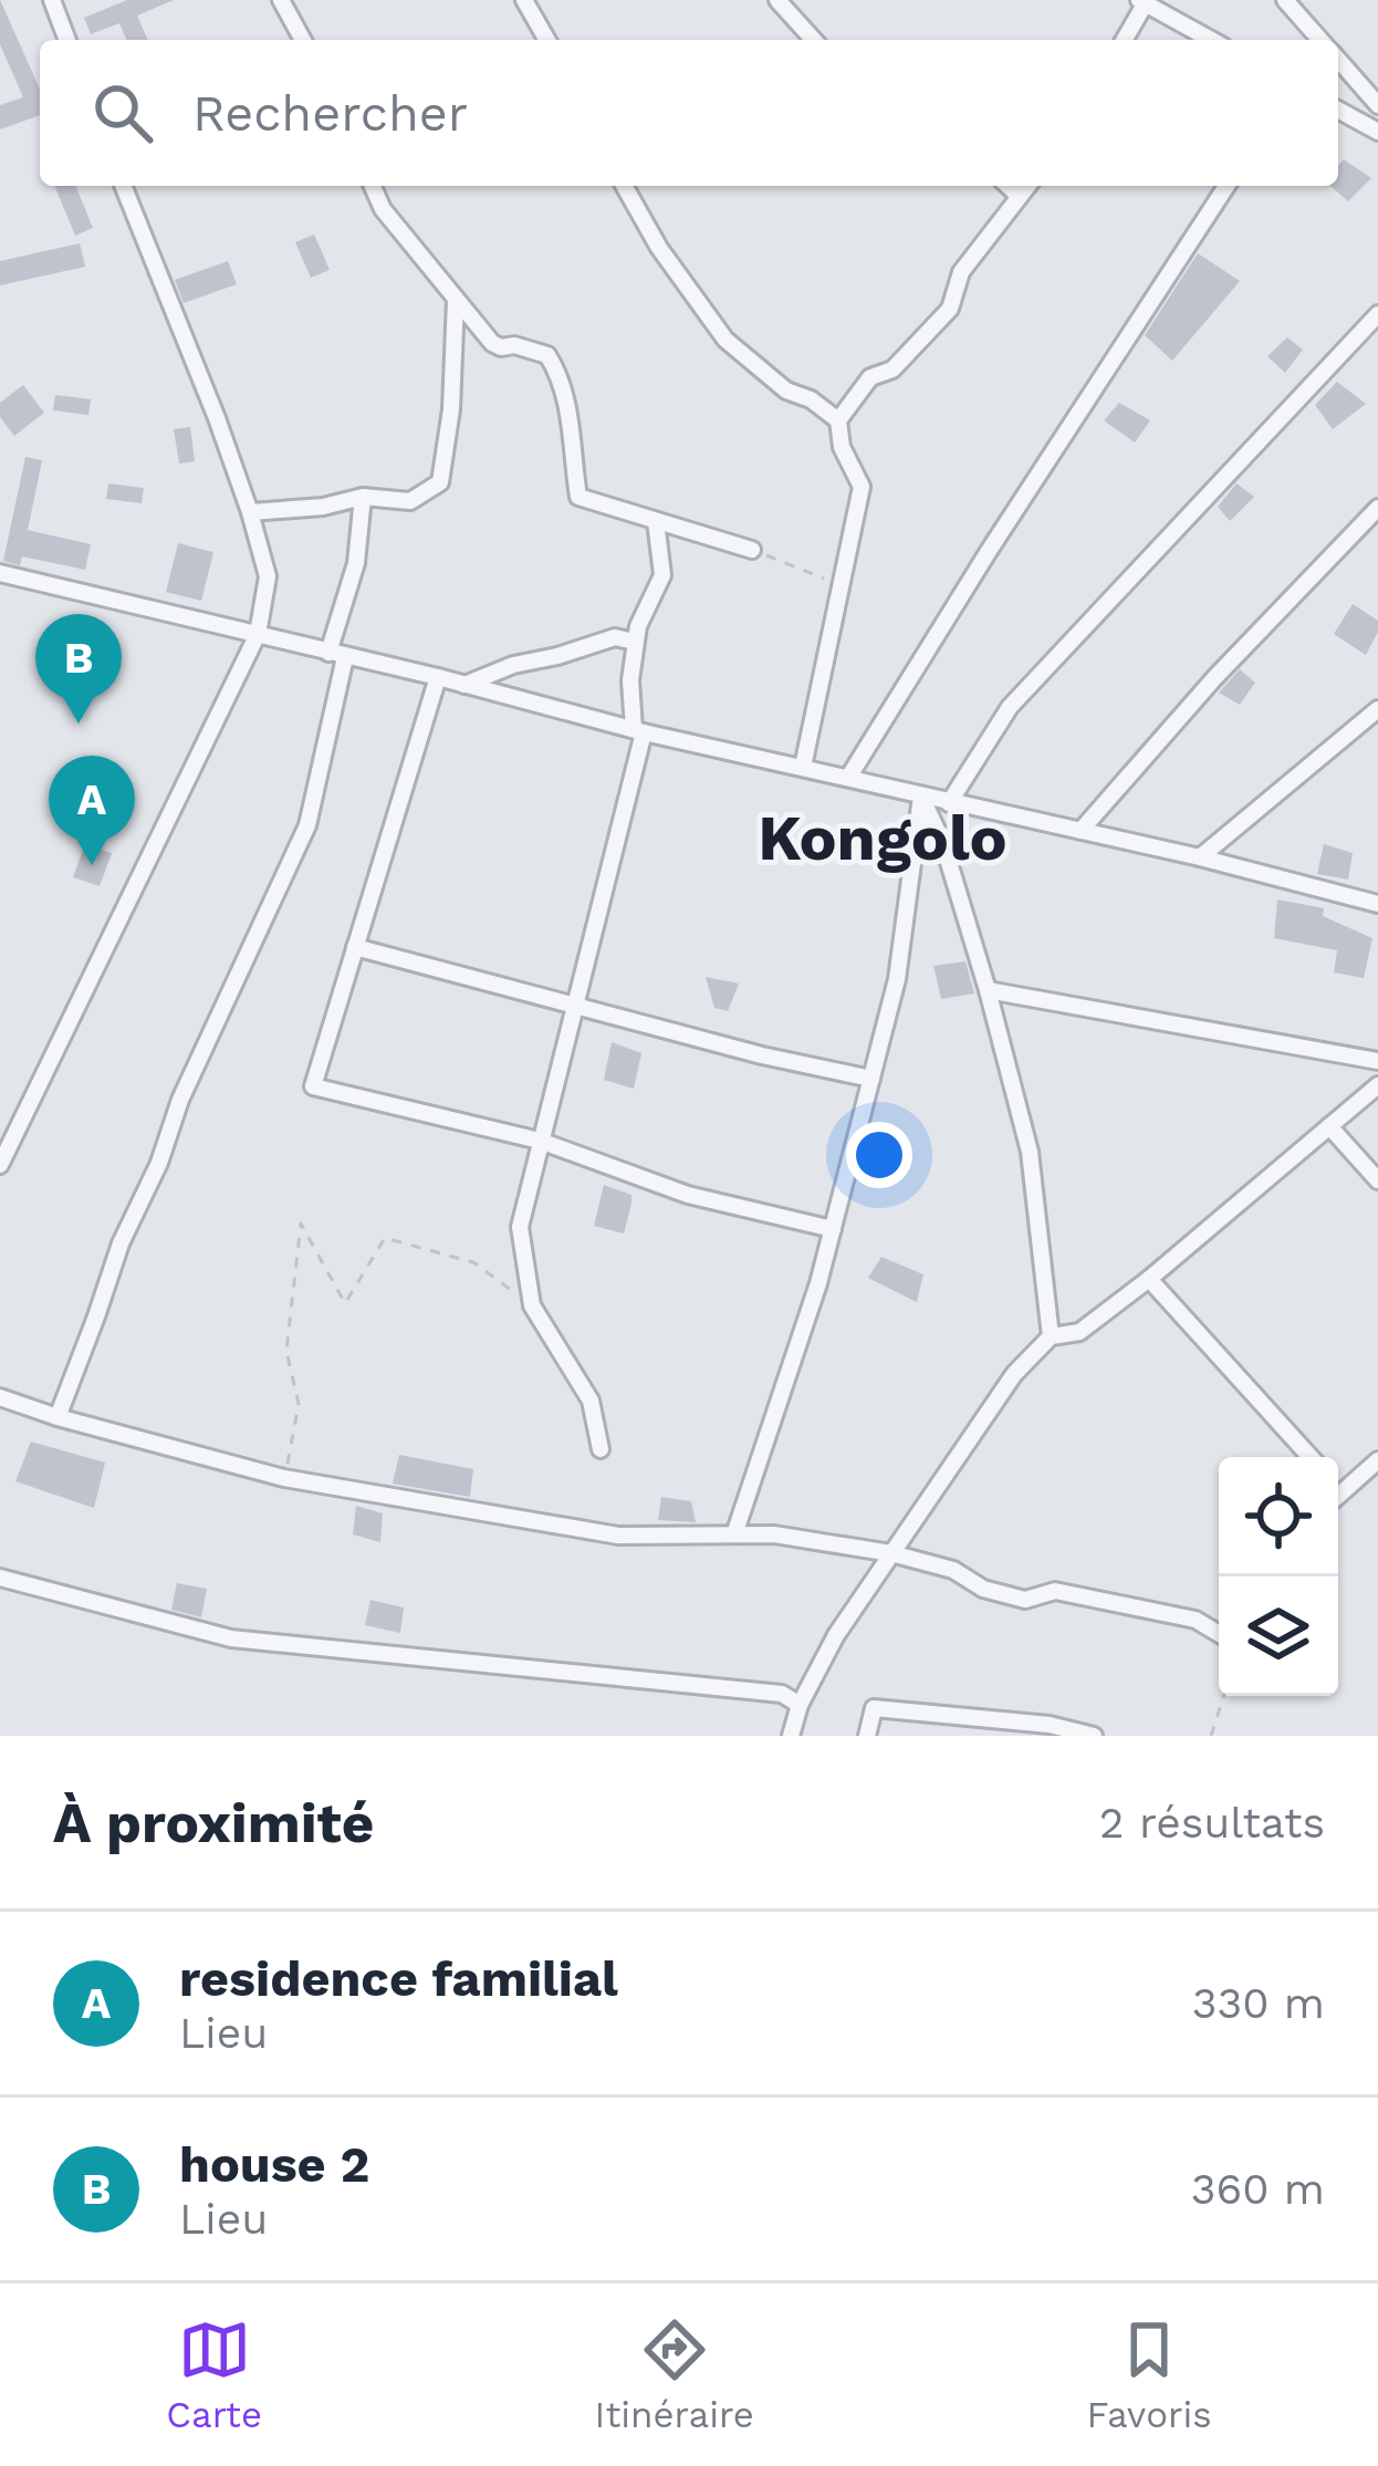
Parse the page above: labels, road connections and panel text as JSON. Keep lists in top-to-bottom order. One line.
{"districts":["Kongolo"],"page":{"search":"Rechercher","pins":["B","A"],"heading":["À proximité","2 résultats"],"list":[{"mark":"A","name":"residence familial","note":"Lieu","value":"330 m"},{"mark":"B","name":"house 2","note":"Lieu","value":"360 m"}],"nav":["Carte","Itinéraire","Favoris"]}}
